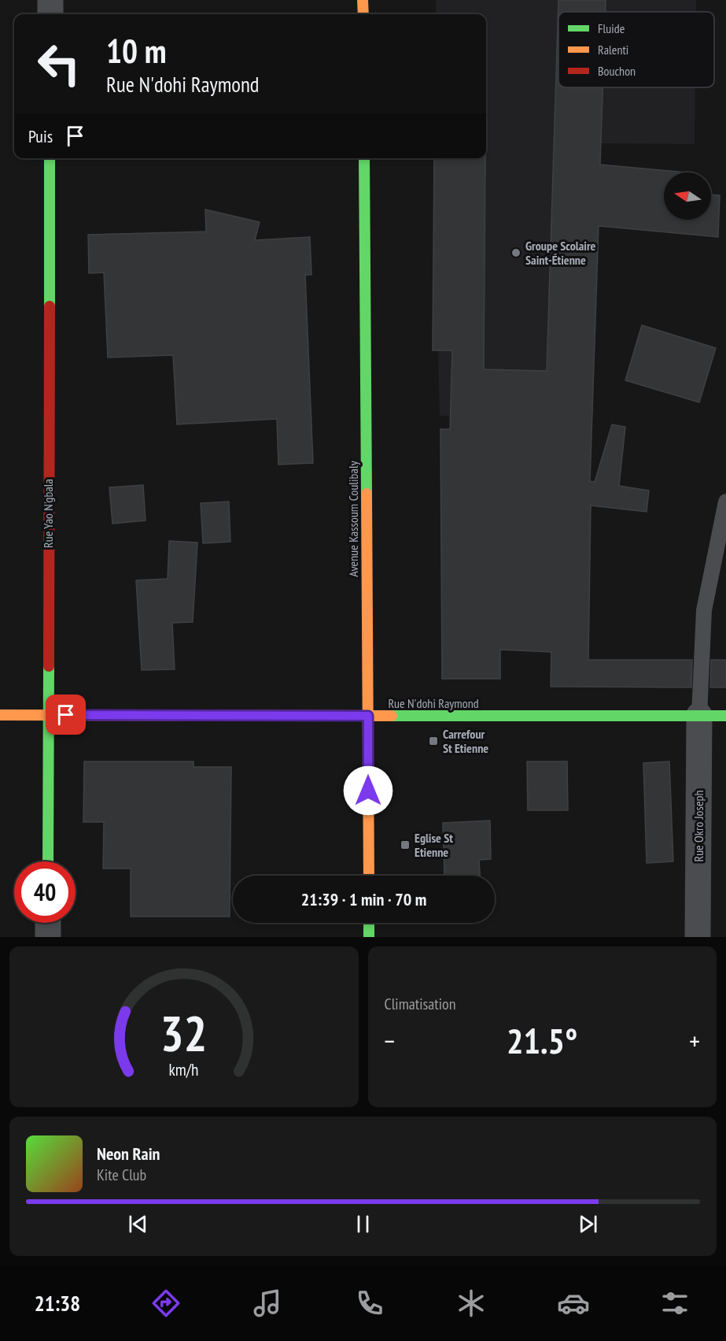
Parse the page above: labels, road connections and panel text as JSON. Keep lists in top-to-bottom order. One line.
{"streets":{"street":["Rue Yao N'gbala","Avenue Kassoum Coulibaly","Rue N'dohi Raymond","Rue Okro Joseph"]},"crossings":[["Rue Yao N'gbala","Rue N'dohi Raymond"],["Avenue Kassoum Coulibaly","Rue N'dohi Raymond"],["Rue N'dohi Raymond","Rue Okro Joseph"]],"places":{"other":["Groupe Scolaire Saint-Étienne"],"transit":["Carrefour St Etienne","Eglise St Etienne"]},"legend":["Fluide","Ralenti","Bouchon"],"north":"left","page":{"turn":["10 m","Rue N'dohi Raymond"],"then":"Puis","limit":"40","trip":"21:39 · 1 min · 70 m","tile":"Climatisation","heat":["−","21.5°","+"],"song":["Neon Rain","Kite Club"],"tabs":"21:38","gauge":["32","km/h"]}}
